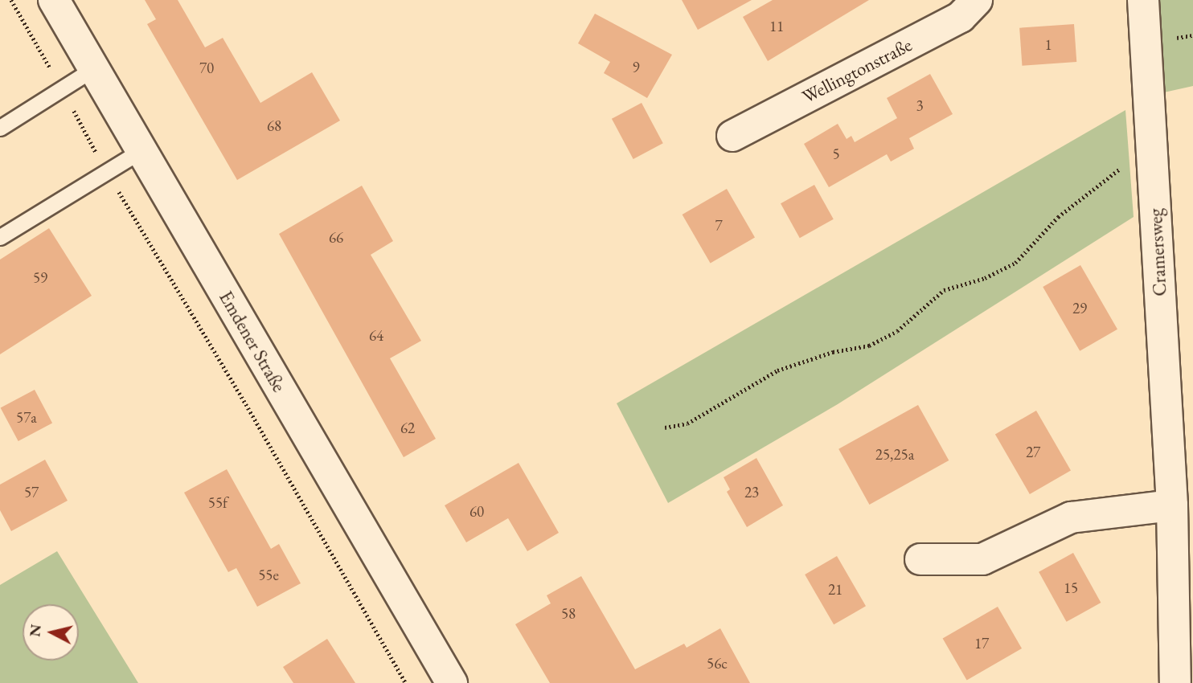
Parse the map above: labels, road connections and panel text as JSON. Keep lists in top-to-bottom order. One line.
{"streets":{"street":["Wellingtonstraße","Cramersweg","Emdener Straße"]},"house_numbers":["11","1","9","70","3","68","5","7","66","59","29","64","57a","62","27","25,25a","57","23","55f","60","55e","15","21","58","17","56c"],"north":"left"}
